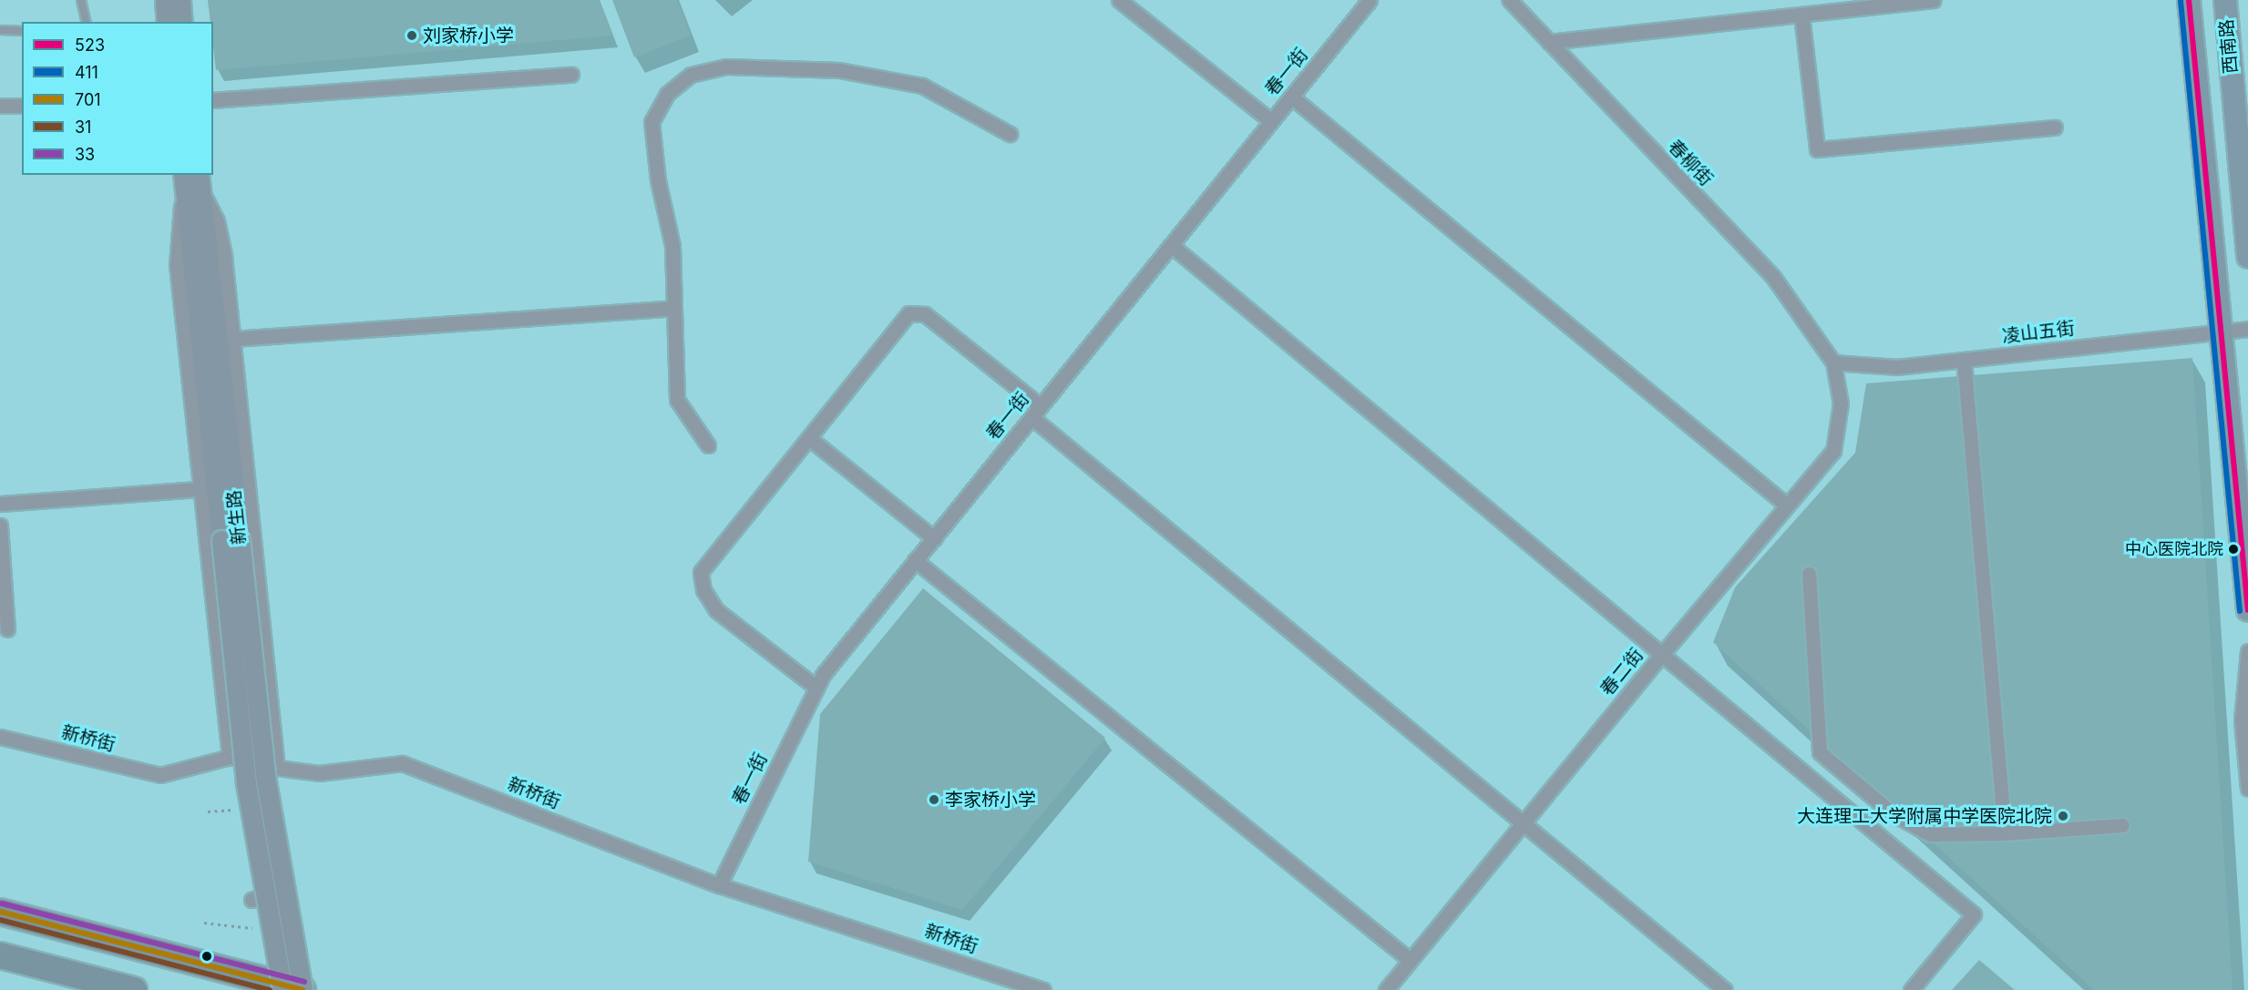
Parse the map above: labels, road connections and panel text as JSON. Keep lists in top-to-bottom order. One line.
{"streets":{"main road":["西南路","新生路"],"street":["春一街","春柳街","凌山五街","春二街","新桥街"]},"crossings":[["西南路","凌山五街"],["春一街","新桥街"],["春柳街","凌山五街"],["春柳街","春二街"],["凌山五街","春二街"]],"places":["刘家桥小学","中心医院北院","李家桥小学","大连理工大学附属中学医院北院"],"lines":["transit line 523","transit line 411","transit line 33","transit line 701","transit line 31"],"legend":["523","411","701","31","33"]}
